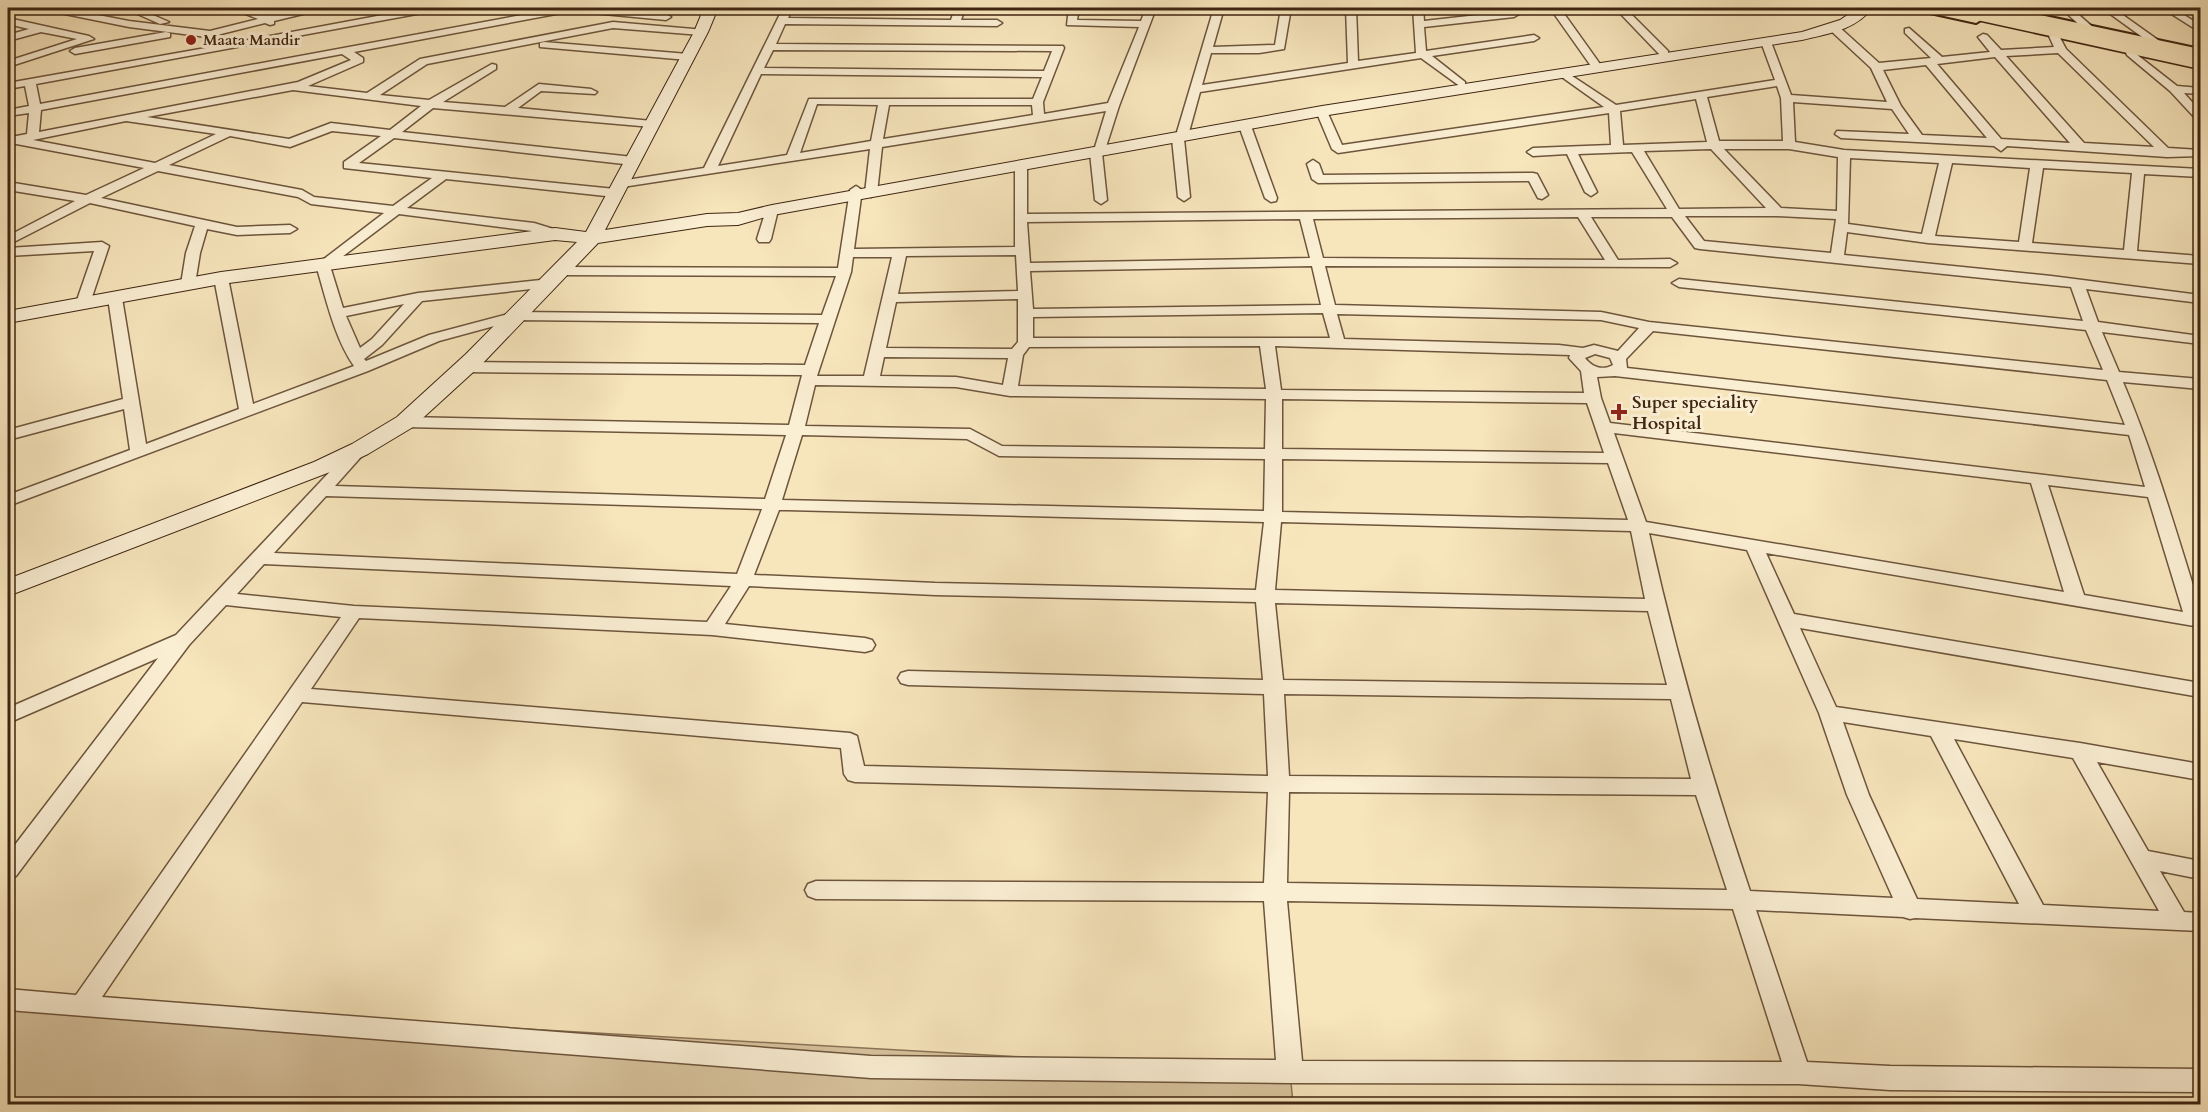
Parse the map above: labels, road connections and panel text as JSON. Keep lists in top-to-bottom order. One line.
{"places":{"other":["Maata Mandir"],"health":["Super speciality Hospital"]}}
